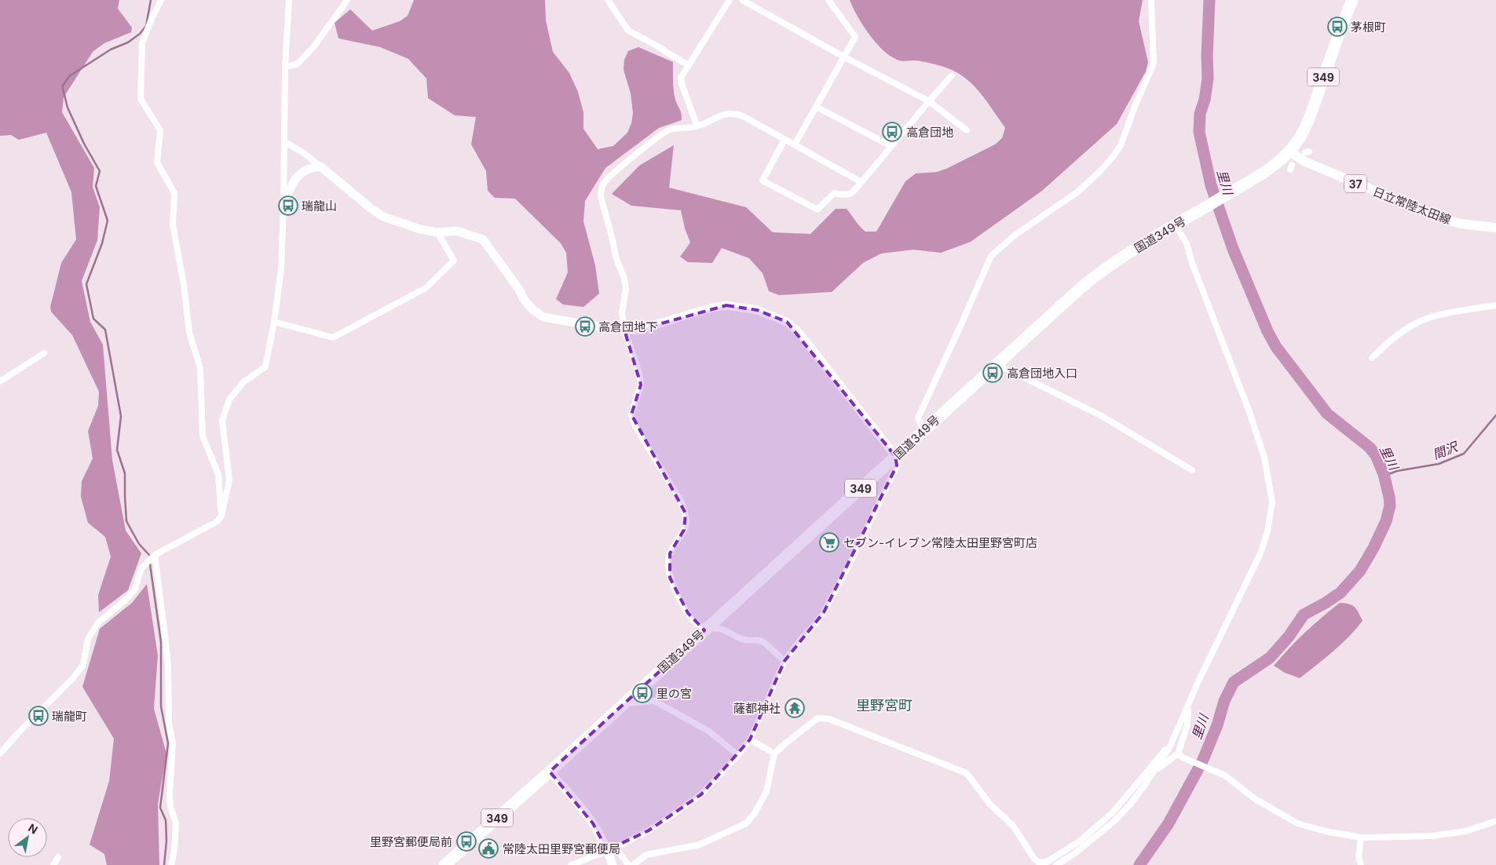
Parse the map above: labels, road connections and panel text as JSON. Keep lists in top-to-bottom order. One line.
{"streets":{"highway":["349","国道349号"],"main road":["37","日立常陸太田線"]},"crossings":[["日立常陸太田線","国道349号"]],"districts":["里野宮町"],"water":["里川","間沢"],"places":{"bus stop":["茅根町","高倉団地","瑞龍山","高倉団地下","高倉団地入口","里の宮","瑞龍町","里野宮郵便局前"],"supermarket":["セブン-イレブン常陸太田里野宮町店"],"temple":["薩都神社"],"public building":["常陸太田里野宮郵便局"]},"north":"top right"}
